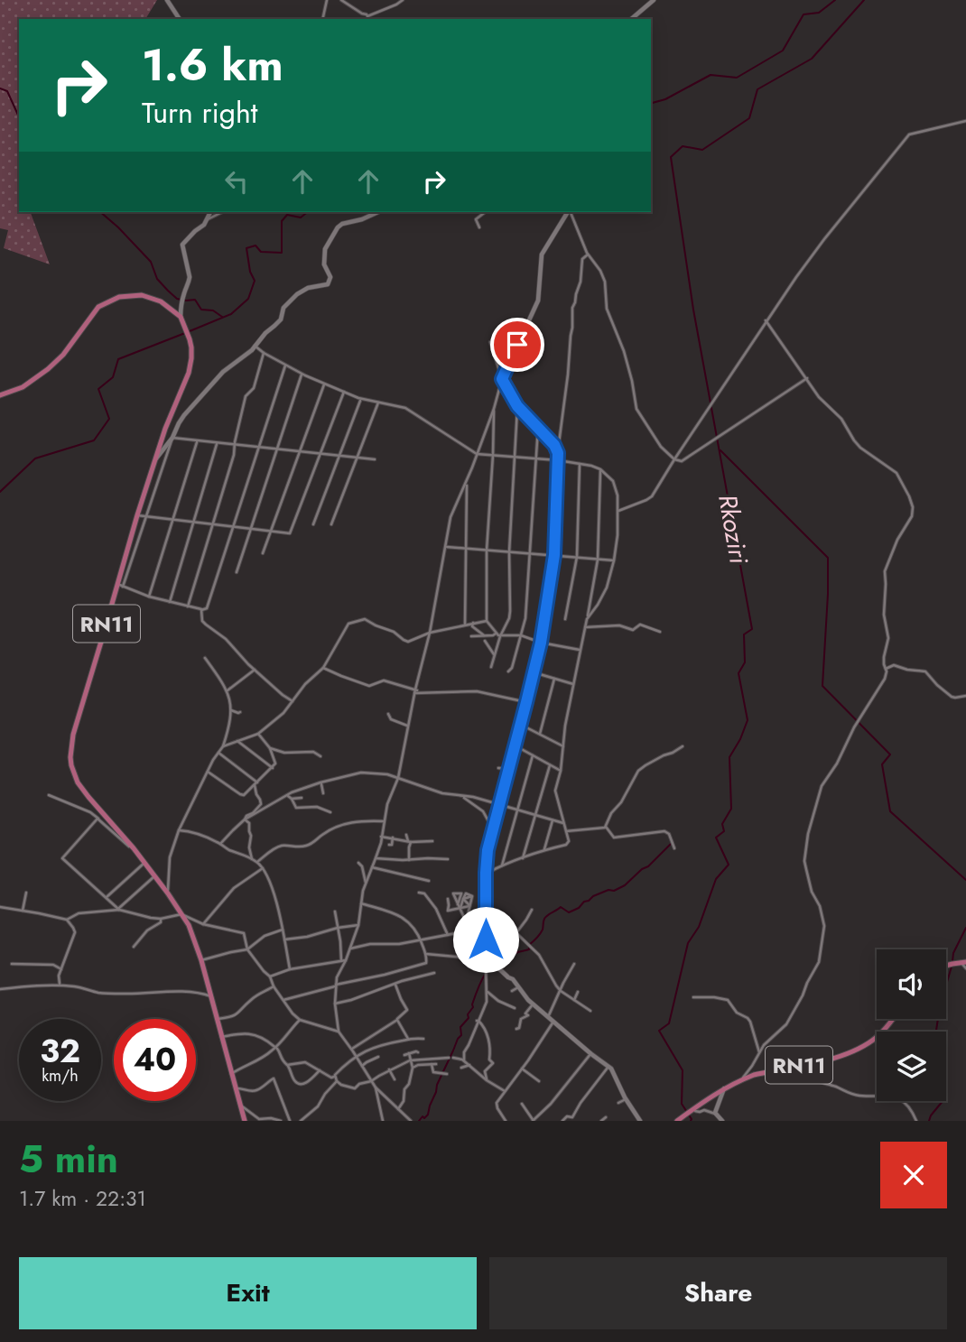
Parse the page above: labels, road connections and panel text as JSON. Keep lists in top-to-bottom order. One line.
{"streets":{"main road":["RN11"]},"water":["Rkoziri"],"page":{"turn":["1.6 km","Turn right"],"speed":"32 km/h","limit":"40","heading":["5 min","1.7 km · 22:31"],"buttons":["Exit","Share"]}}
